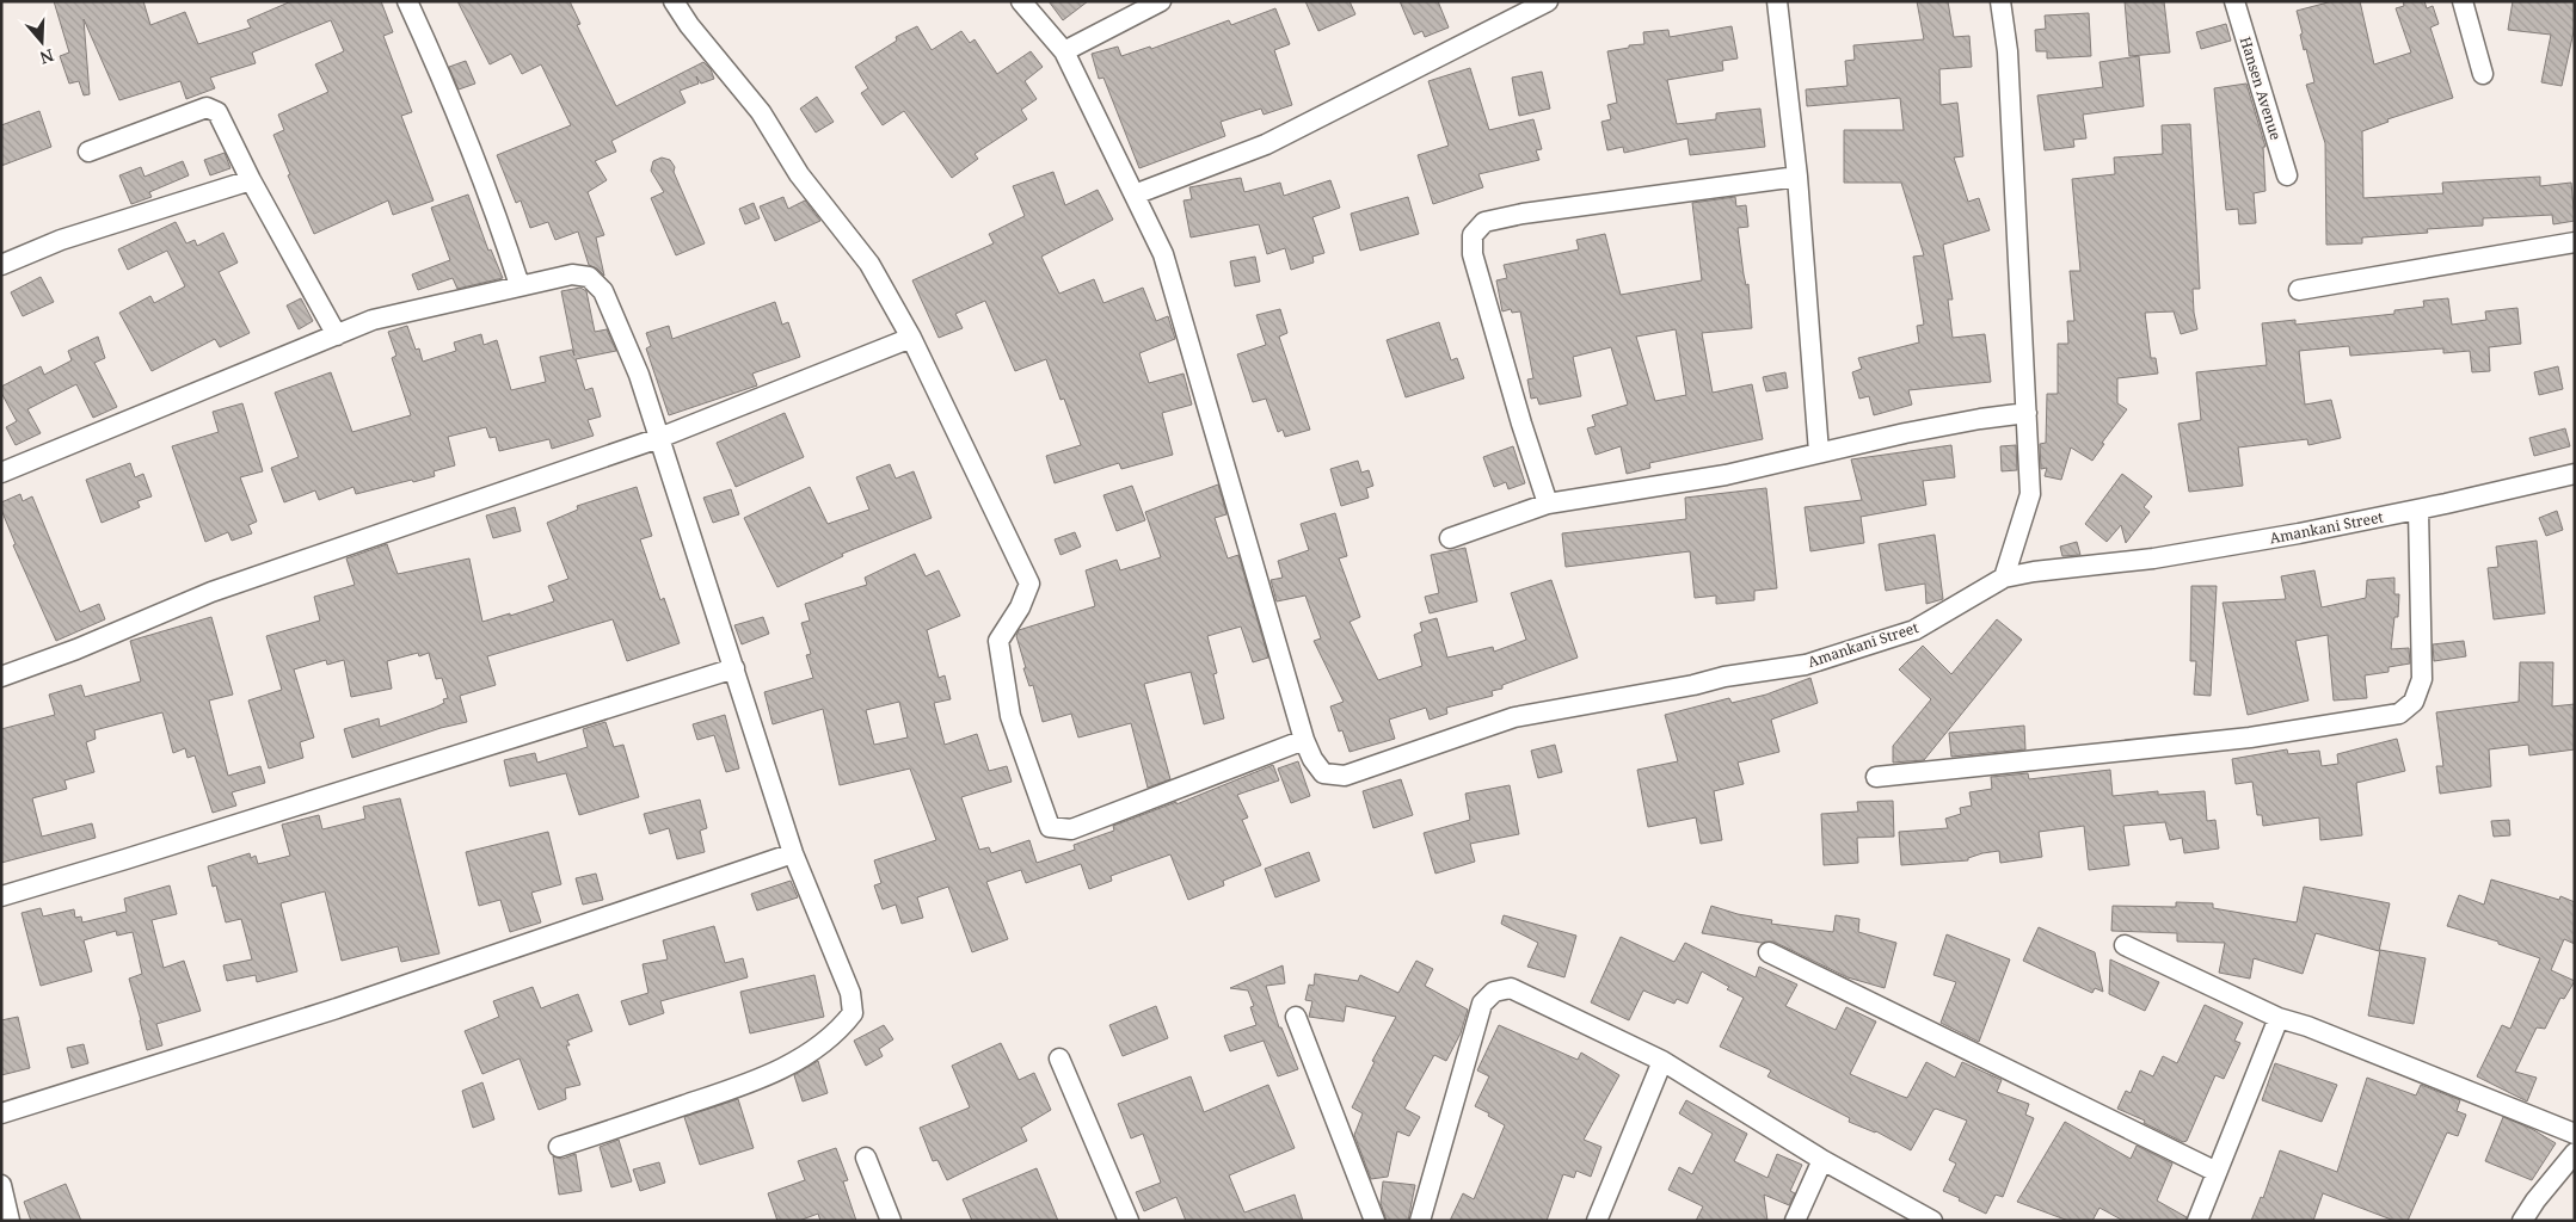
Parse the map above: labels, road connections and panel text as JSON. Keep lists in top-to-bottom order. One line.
{"streets":{"street":["Hansen Avenue","Amankani Street"]},"north":"bottom"}
